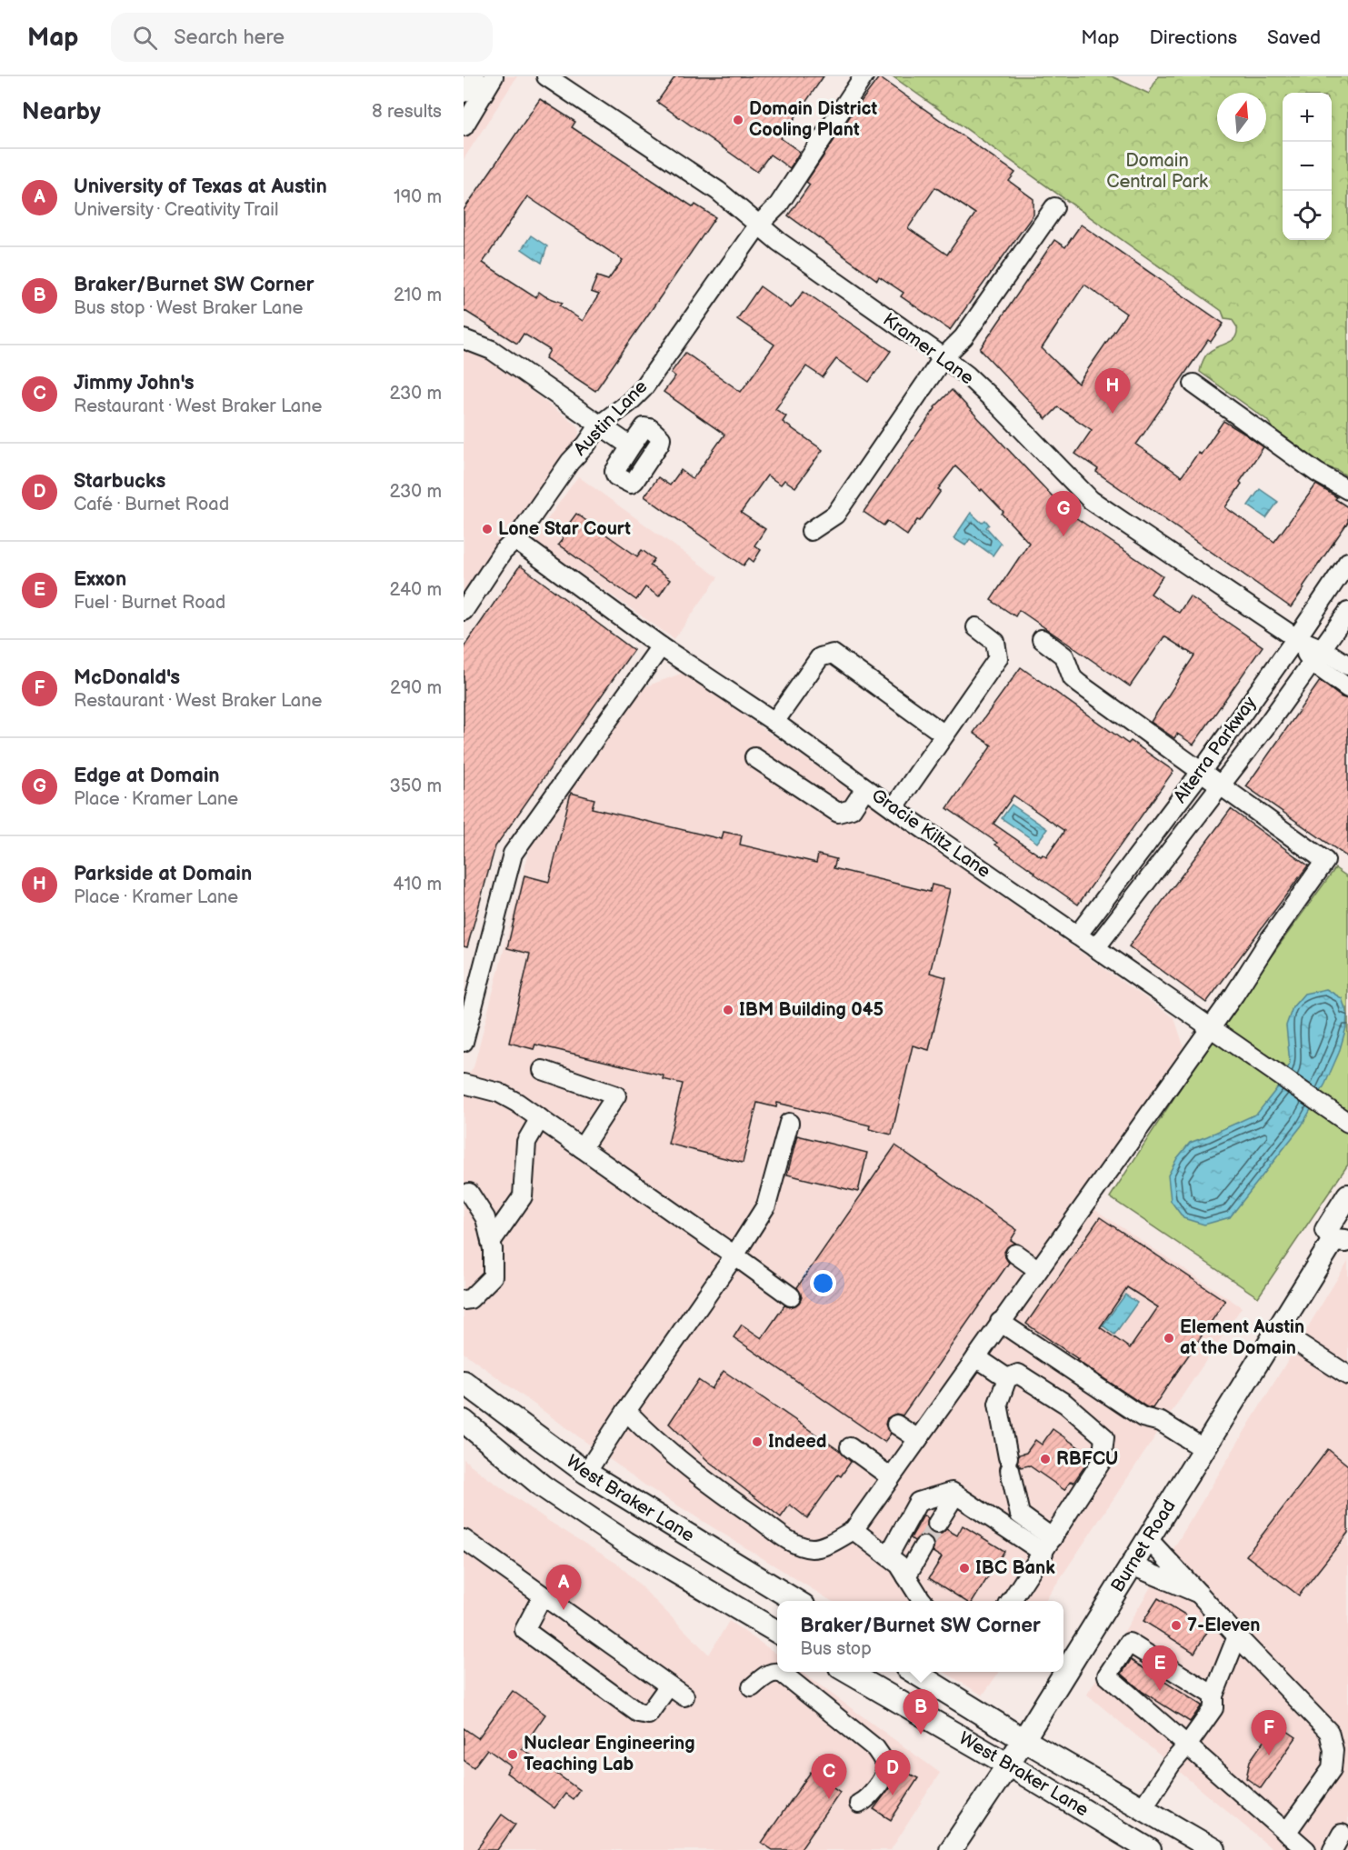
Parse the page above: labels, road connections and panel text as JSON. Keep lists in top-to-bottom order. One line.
{"streets":{"main road":["West Braker Lane","Burnet Road"],"street":["Kramer Lane","Austin Lane","Alterra Parkway","Gracie Kiltz Lane"]},"crossings":[["Kramer Lane","Austin Lane"],["Kramer Lane","Alterra Parkway"],["Austin Lane","Gracie Kiltz Lane"],["Alterra Parkway","Gracie Kiltz Lane"],["West Braker Lane","Burnet Road"]],"parks":["Domain Central Park"],"places":["Domain District Cooling Plant","Lone Star Court","IBM Building 045","Element Austin at the Domain","Indeed","RBFCU","IBC Bank","7-Eleven","Nuclear Engineering Teaching Lab"],"north":"top","page":{"header":"Map","search":"Search here","nav":["Map","Directions","Saved"],"heading":["Nearby","8 results"],"map_buttons":["+","−"],"list":[{"mark":"A","name":"University of Texas at Austin","note":"University · Creativity Trail","value":"190 m"},{"mark":"B","name":"Braker/Burnet SW Corner","note":"Bus stop · West Braker Lane","value":"210 m"},{"mark":"C","name":"Jimmy John's","note":"Restaurant · West Braker Lane","value":"230 m"},{"mark":"D","name":"Starbucks","note":"Café · Burnet Road","value":"230 m"},{"mark":"E","name":"Exxon","note":"Fuel · Burnet Road","value":"240 m"},{"mark":"F","name":"McDonald's","note":"Restaurant · West Braker Lane","value":"290 m"},{"mark":"G","name":"Edge at Domain","note":"Place · Kramer Lane","value":"350 m"},{"mark":"H","name":"Parkside at Domain","note":"Place · Kramer Lane","value":"410 m"}],"pins":["H","G","A","E","B","F","D","C"],"popup":["Braker/Burnet SW Corner","Bus stop"]}}
